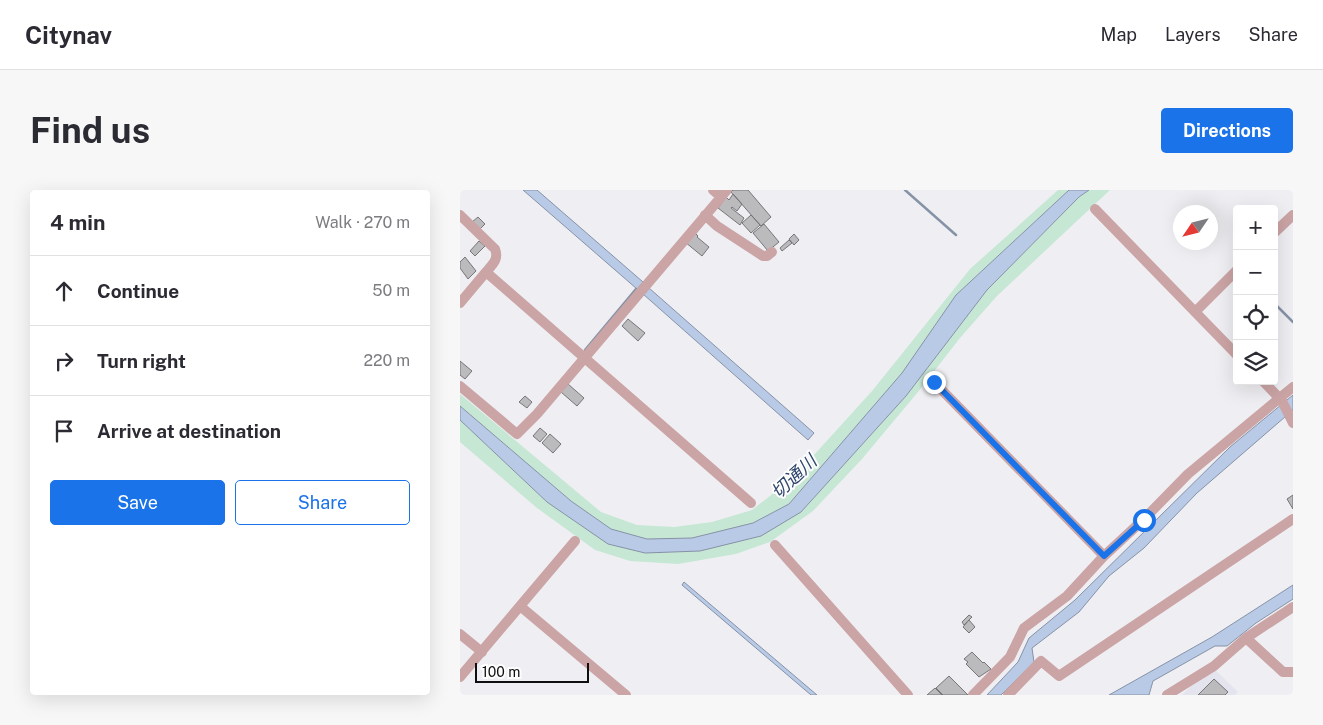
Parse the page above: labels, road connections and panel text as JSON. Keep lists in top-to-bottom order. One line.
{"water":["切通川"],"scale_bar":"100 m","north":"bottom left","page":{"header":"Citynav","nav":["Map","Layers","Share"],"buttons":["Directions",["Save","Share"]],"title":"Find us","heading":["4 min","Walk · 270 m"],"map_buttons":["+","−"],"list":[["Continue","50 m"],["Turn right","220 m"],"Arrive at destination"],"scale":"100 m"}}
